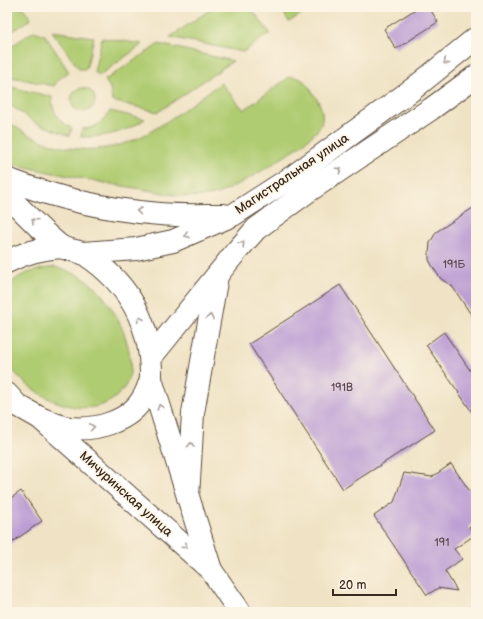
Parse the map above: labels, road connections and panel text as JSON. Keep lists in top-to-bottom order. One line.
{"streets":{"main road":["Магистральная улица","Мичуринская улица"]},"house_numbers":["191Б","191В","191"],"scale_bar":"20 m"}
